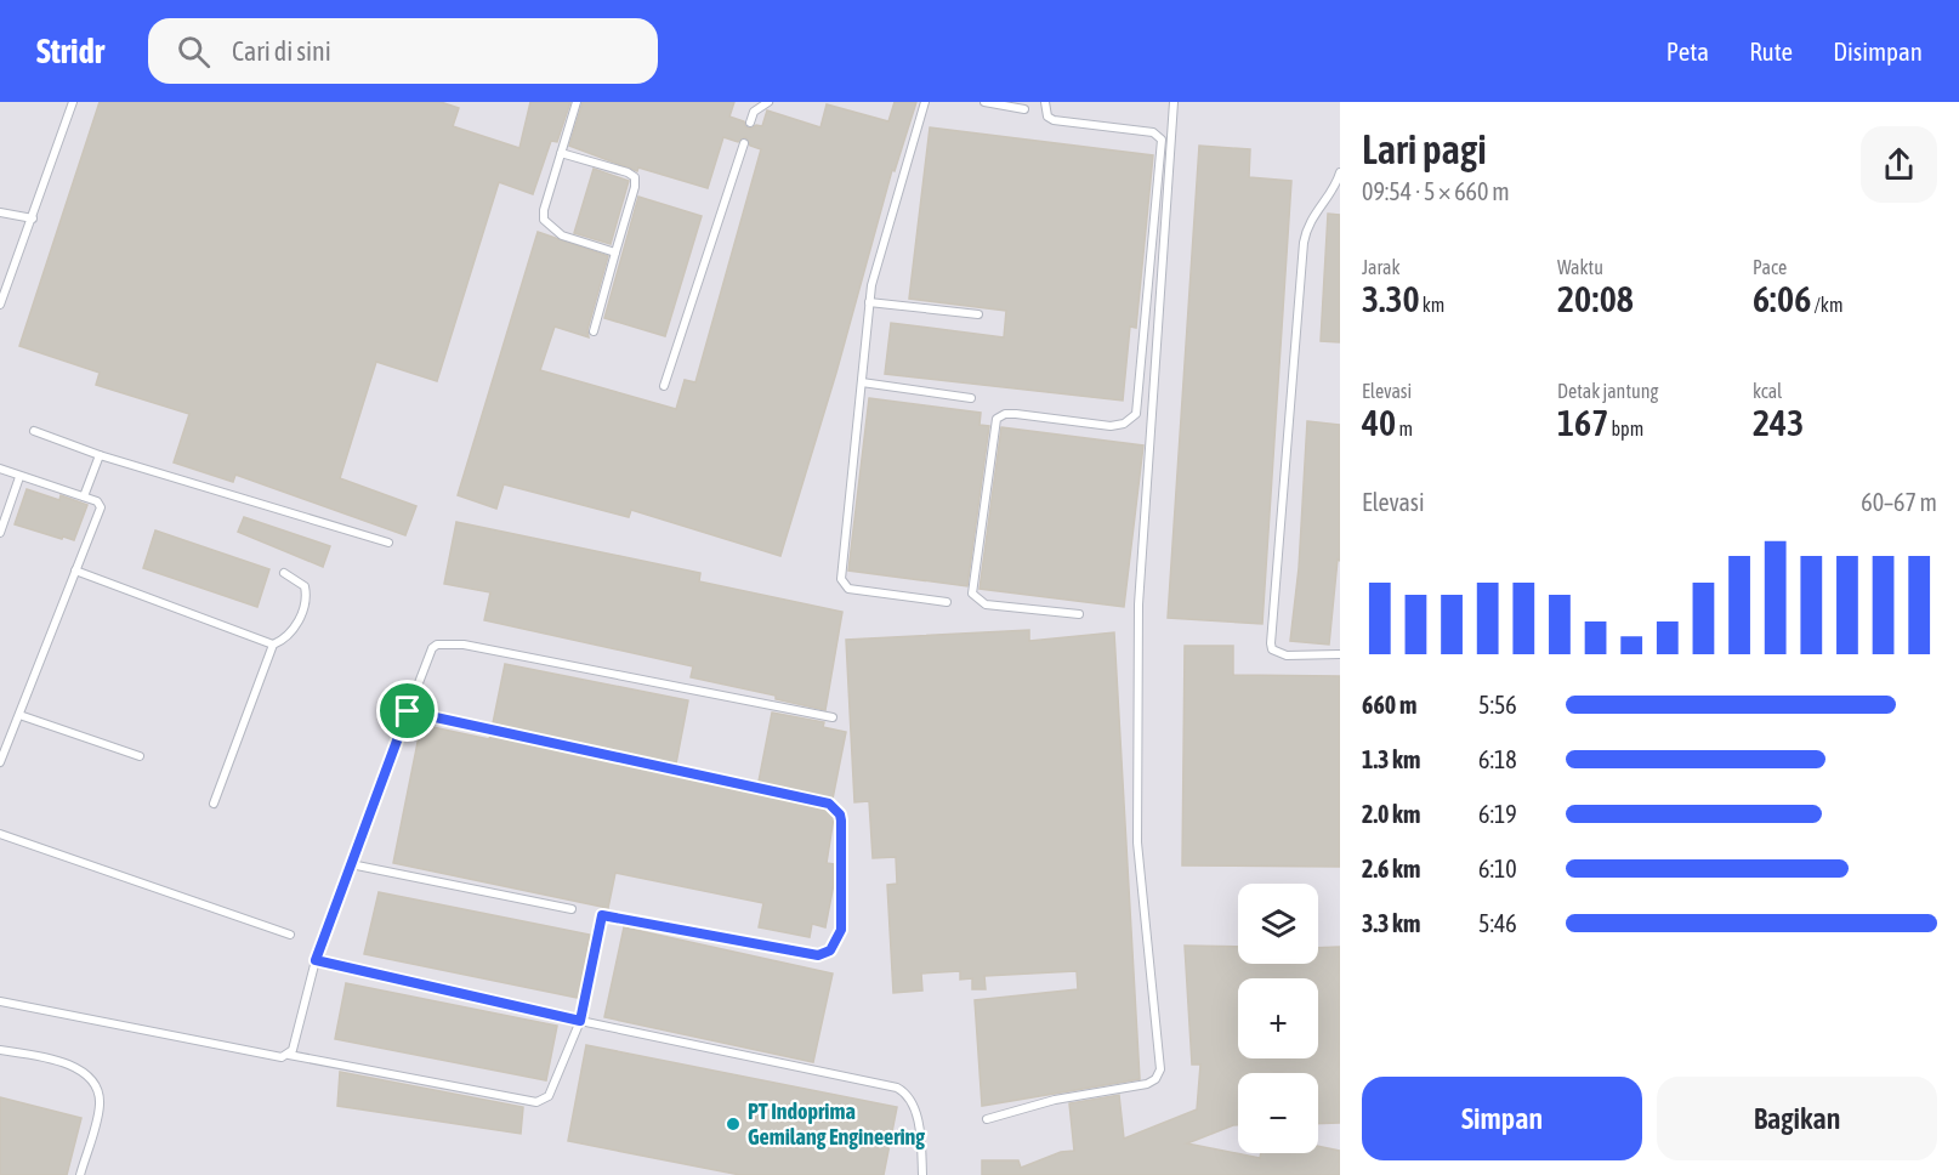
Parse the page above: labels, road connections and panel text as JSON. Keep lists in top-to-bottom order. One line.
{"places":["PT Indoprima Gemilang Engineering"],"page":{"header":"Stridr","search":"Cari di sini","nav":["Peta","Rute","Disimpan"],"heading":["Lari pagi","09:54 · 5 × 660 m"],"stats":[["Jarak","3.30 km"],["Waktu","20:08"],["Pace","6:06 /km"],["Elevasi","40 m"],["Detak jantung","167 bpm"],["kcal","243"]],"chart":["Elevasi","60–67 m"],"list":[{"name":"660 m","note":"5:56"},{"name":"1.3 km","note":"6:18"},{"name":"2.0 km","note":"6:19"},{"name":"2.6 km","note":"6:10"},{"name":"3.3 km","note":"5:46"}],"map_buttons":["+","−"],"buttons":["Simpan","Bagikan"]}}
